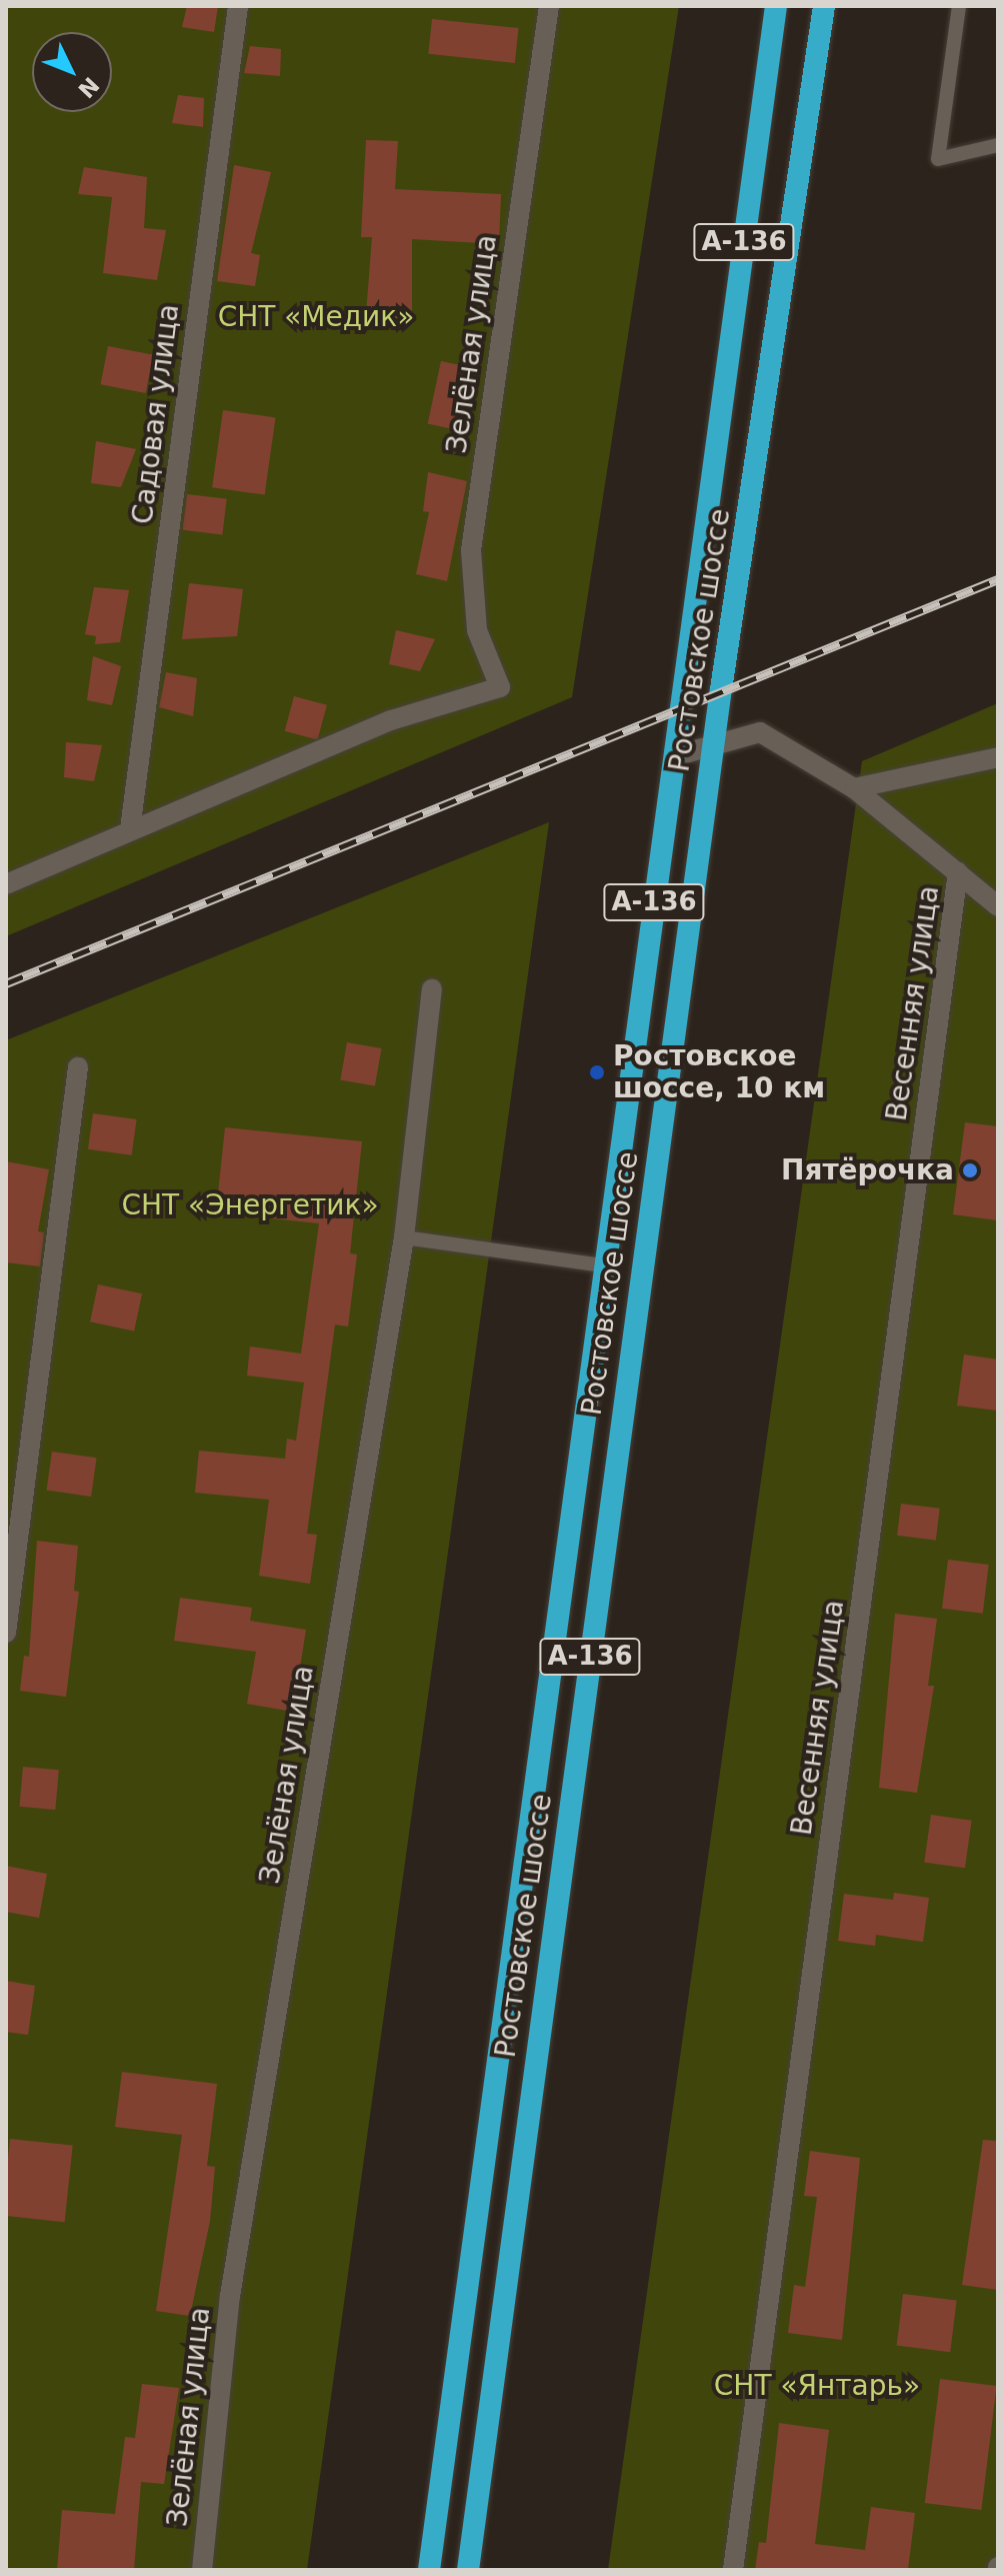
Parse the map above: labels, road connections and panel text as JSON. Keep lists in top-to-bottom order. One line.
{"streets":{"highway":["А-136","Ростовское шоссе"],"street":["Зелёная улица","Садовая улица","Весенняя улица"]},"crossings":[["Зелёная улица","Садовая улица"]],"parks":["СНТ «Медик»","СНТ «Энергетик»","СНТ «Янтарь»"],"places":["Ростовское шоссе, 10 км","Пятёрочка"],"north":"bottom right"}
